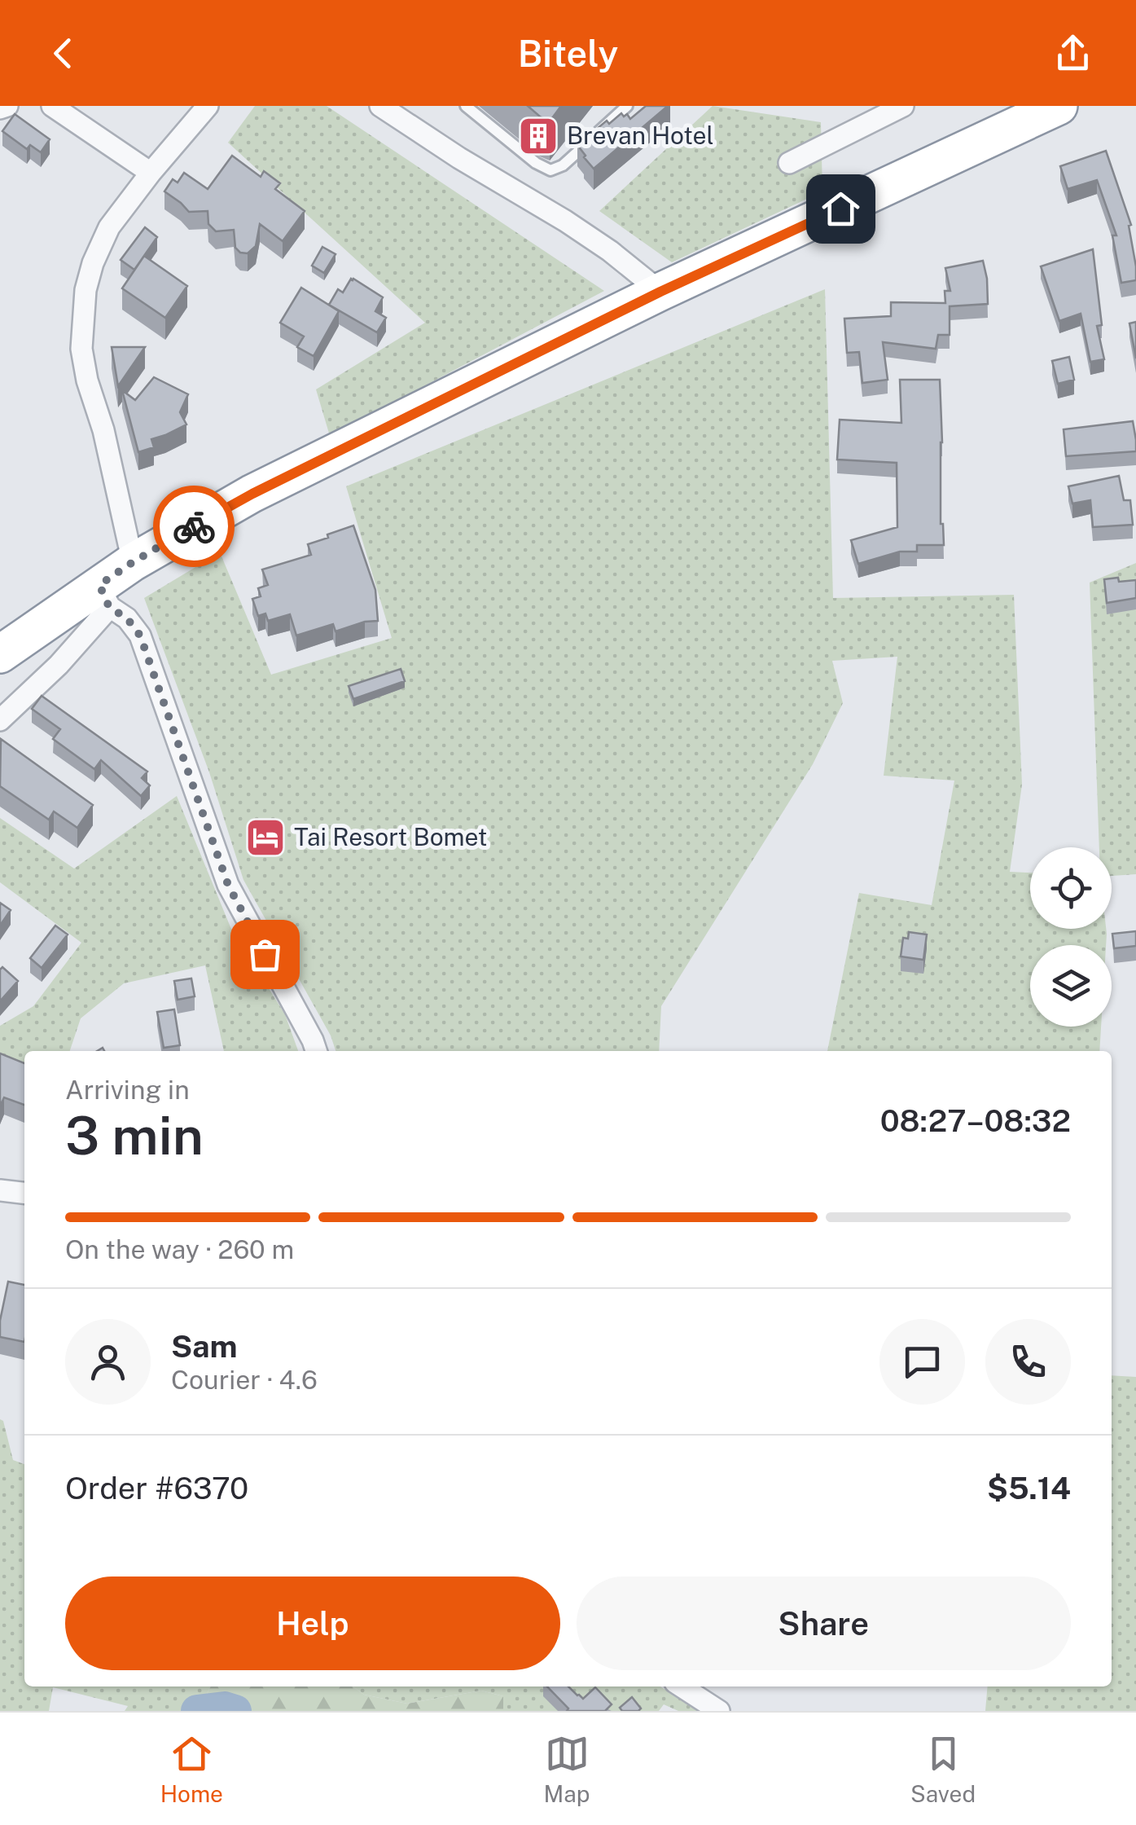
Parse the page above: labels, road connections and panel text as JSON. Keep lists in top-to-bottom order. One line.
{"places":{"building":["Brevan Hotel"],"hotel":["Tai Resort Bomet"]},"page":{"header":"Bitely","heading":["3 min","Arriving in","08:27–08:32"],"panel":["Sam","Courier · 4.6","Order #6370","$5.14"],"bar":"On the way · 260 m","buttons":["Help","Share"],"tabs":["Home","Map","Saved"]}}
